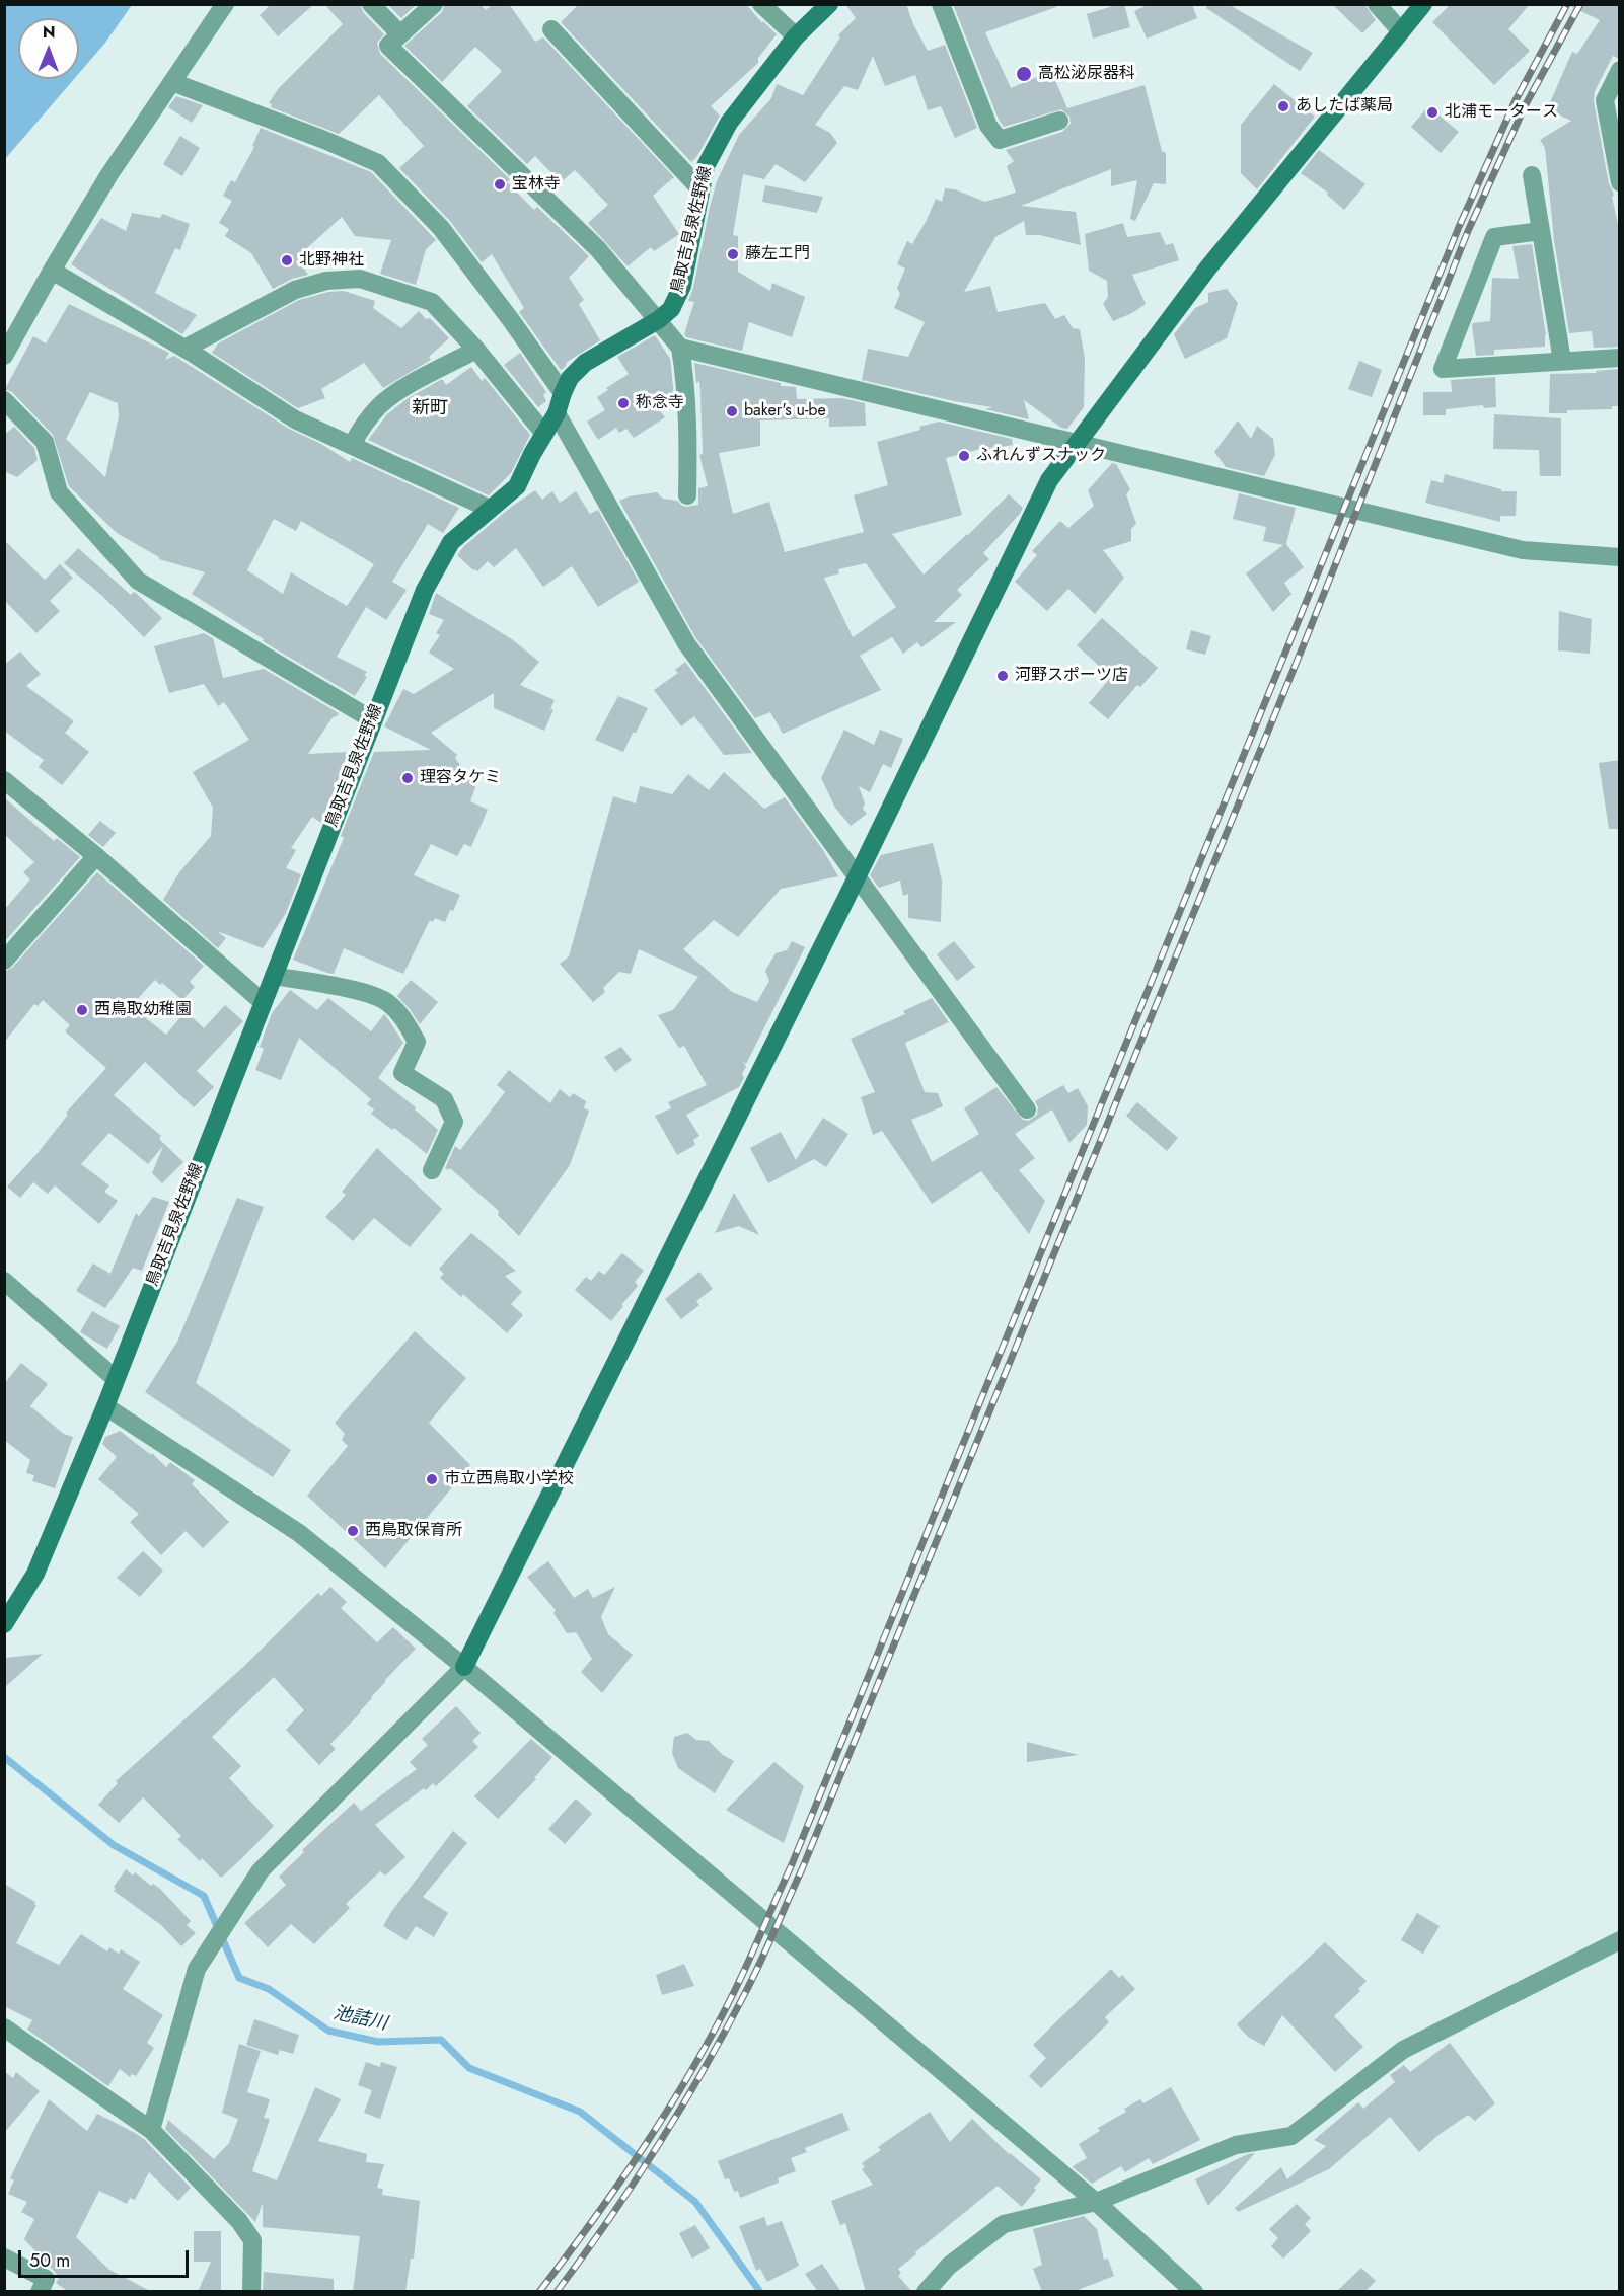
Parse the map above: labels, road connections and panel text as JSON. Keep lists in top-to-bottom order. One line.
{"streets":{"street":["鳥取吉見泉佐野線"]},"districts":["新町"],"water":["池詰川"],"places":["高松泌尿器科","あしたば薬局","北浦モータース","宝林寺","藤左エ門","北野神社","称念寺","baker's u-be","ふれんずスナック","河野スポーツ店","理容タケミ","西鳥取幼稚園","市立西鳥取小学校","西鳥取保育所"],"scale_bar":"50 m","north":"top"}
